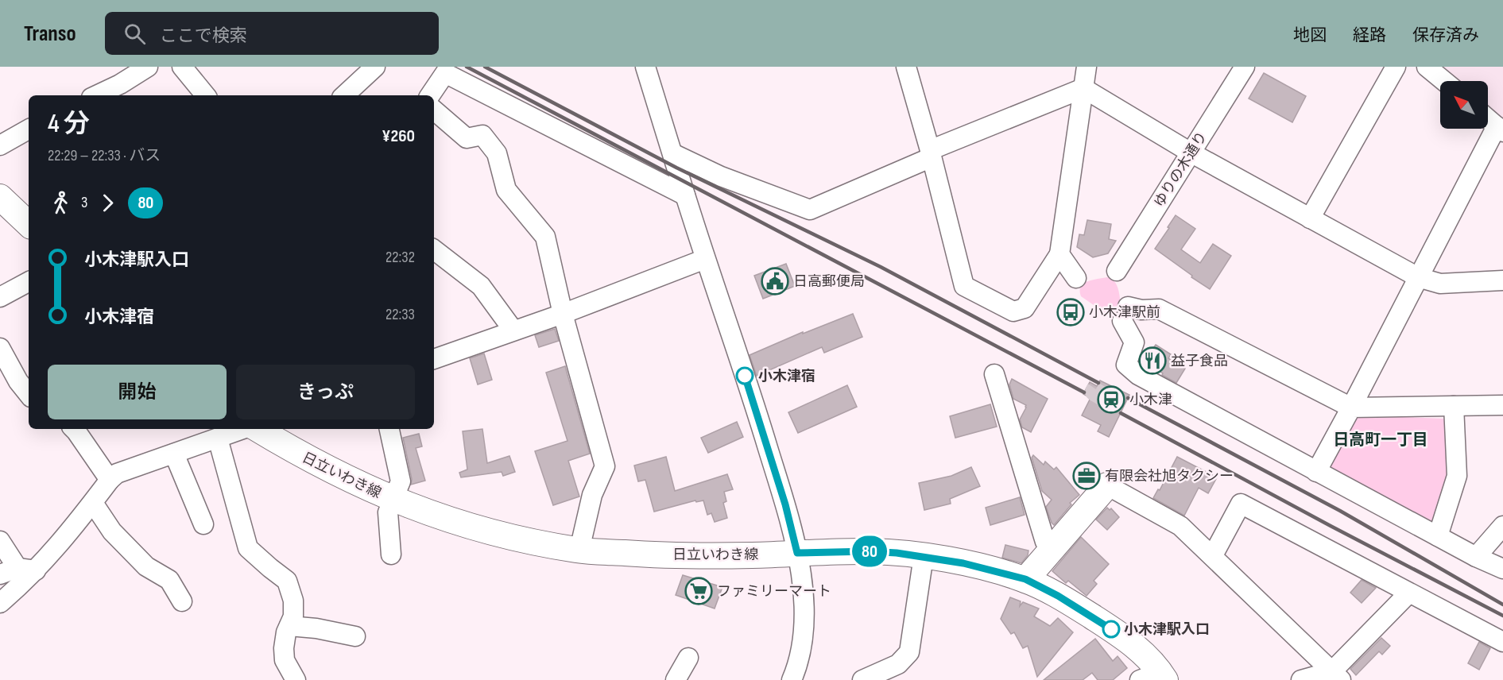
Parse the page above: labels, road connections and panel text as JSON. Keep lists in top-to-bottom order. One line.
{"streets":{"main road":["日立いわき線"],"street":["ゆりの木通り"]},"districts":["日高町一丁目"],"places":{"public building":["日高郵便局"],"bus stop":["小木津駅前"],"restaurant":["益子食品"],"other":["小木津宿","小木津駅入口"],"station":["小木津"],"office":["有限会社旭タクシー"],"supermarket":["ファミリーマート"]},"lines":["bus line 80"],"north":"top left","page":{"header":"Transo","search":"ここで検索","nav":["地図","経路","保存済み"],"on_map":"80","heading":["4 分","22:29 – 22:33 · バス","¥260"],"legs":["3","80"],"list":[{"name":"小木津駅入口","value":"22:32"},{"name":"小木津宿","value":"22:33"}],"buttons":["開始","きっぷ"]}}
